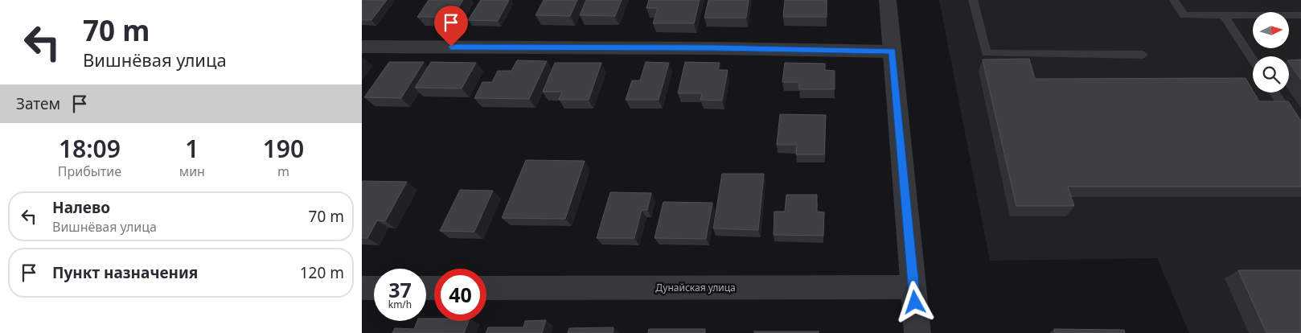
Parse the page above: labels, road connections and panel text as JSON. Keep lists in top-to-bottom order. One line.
{"streets":{"street":["Дунайская улица"]},"north":"right","page":{"turn":["70 m","Вишнёвая улица"],"then":"Затем","eta":["18:09","Прибытие","1","мин","190","m"],"list":[{"name":"Налево","note":"Вишнёвая улица","value":"70 m"},{"name":"Пункт назначения","value":"120 m"}],"speed":"37 km/h","limit":"40"}}
